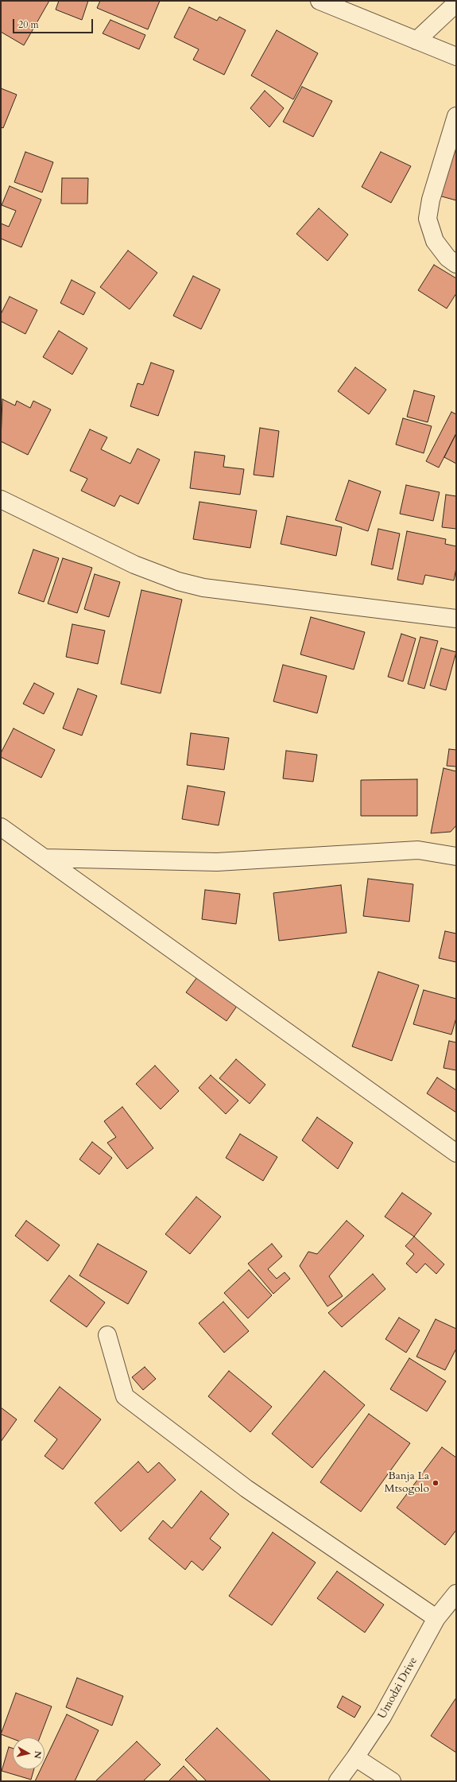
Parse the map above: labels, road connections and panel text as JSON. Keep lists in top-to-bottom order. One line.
{"streets":{"street":["Umodzi Drive"]},"places":["Banja La Mtsogolo"],"scale_bar":"20 m","north":"right"}
